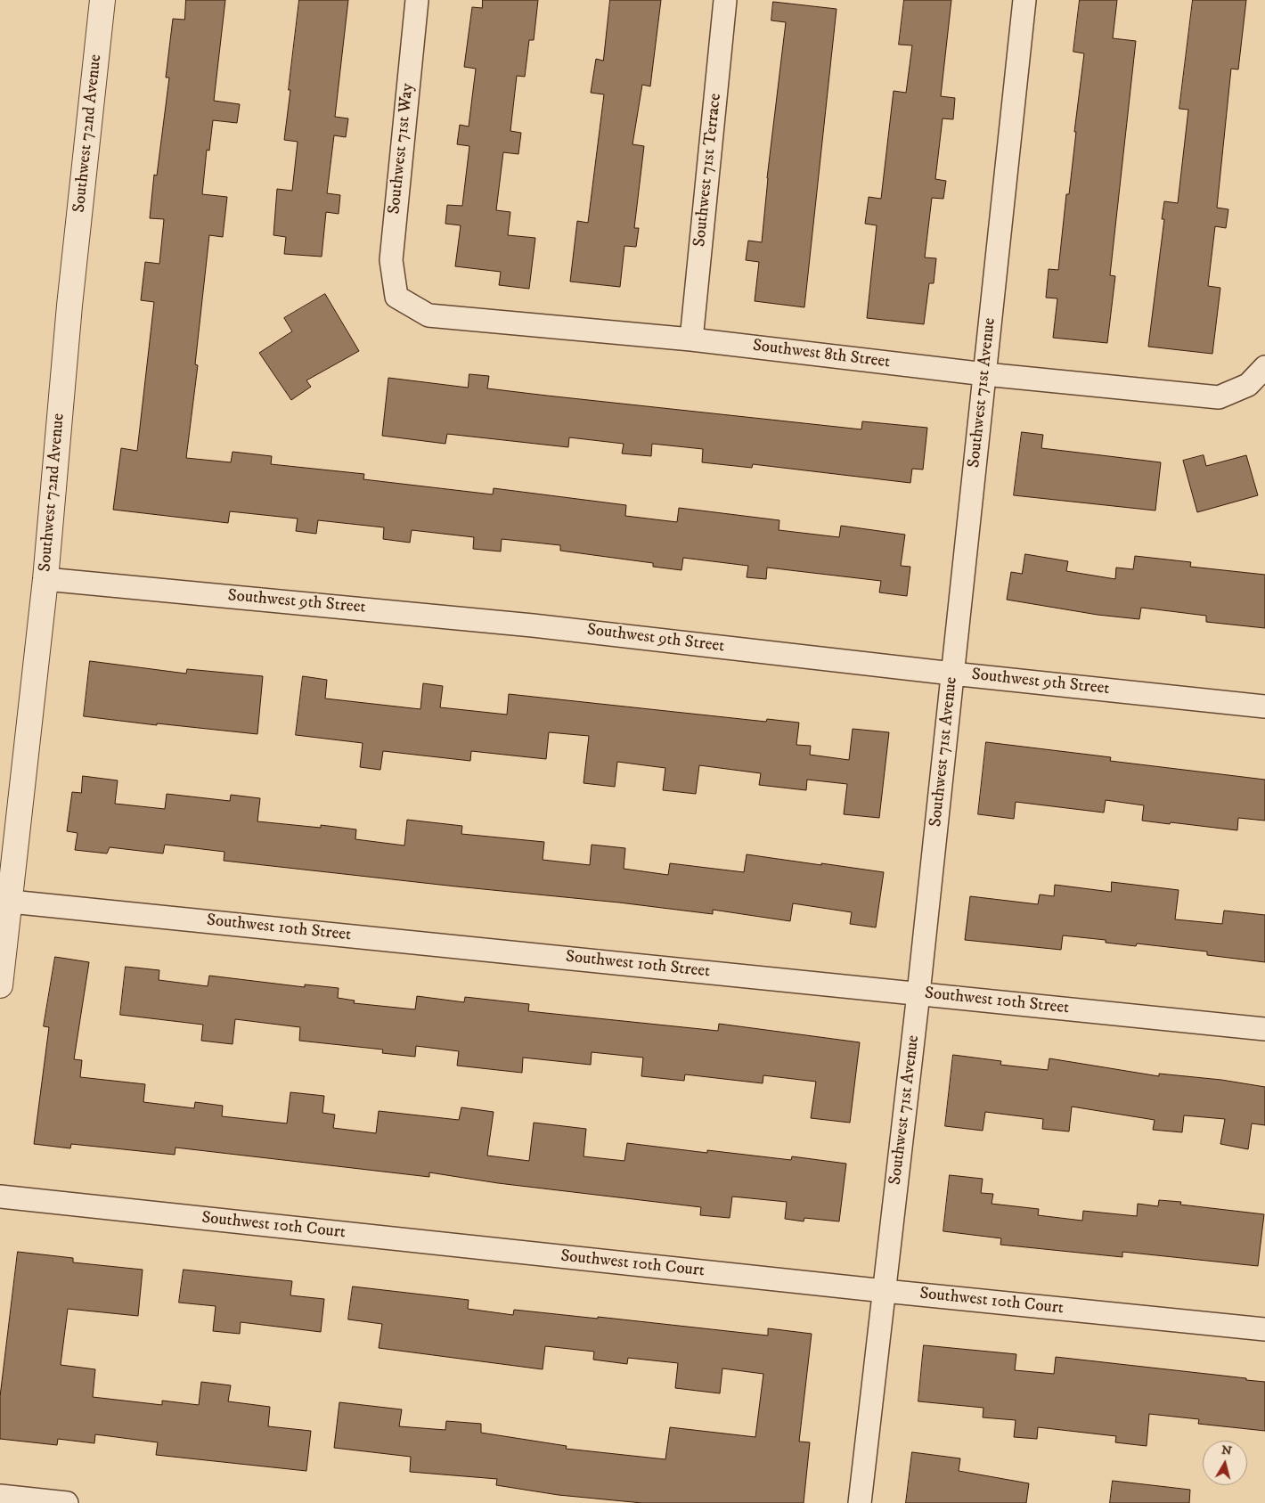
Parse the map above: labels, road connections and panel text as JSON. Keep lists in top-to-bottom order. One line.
{"streets":{"street":["Southwest 72nd Avenue","Southwest 71st Way","Southwest 71st Terrace","Southwest 8th Street","Southwest 71st Avenue","Southwest 9th Street","Southwest 10th Street","Southwest 10th Court"]},"crossings":[["Southwest 72nd Avenue","Southwest 9th Street"],["Southwest 72nd Avenue","Southwest 10th Street"],["Southwest 71st Way","Southwest 8th Street"],["Southwest 71st Terrace","Southwest 8th Street"],["Southwest 8th Street","Southwest 71st Avenue"],["Southwest 71st Avenue","Southwest 9th Street"],["Southwest 71st Avenue","Southwest 10th Street"],["Southwest 71st Avenue","Southwest 10th Court"]],"north":"top"}
